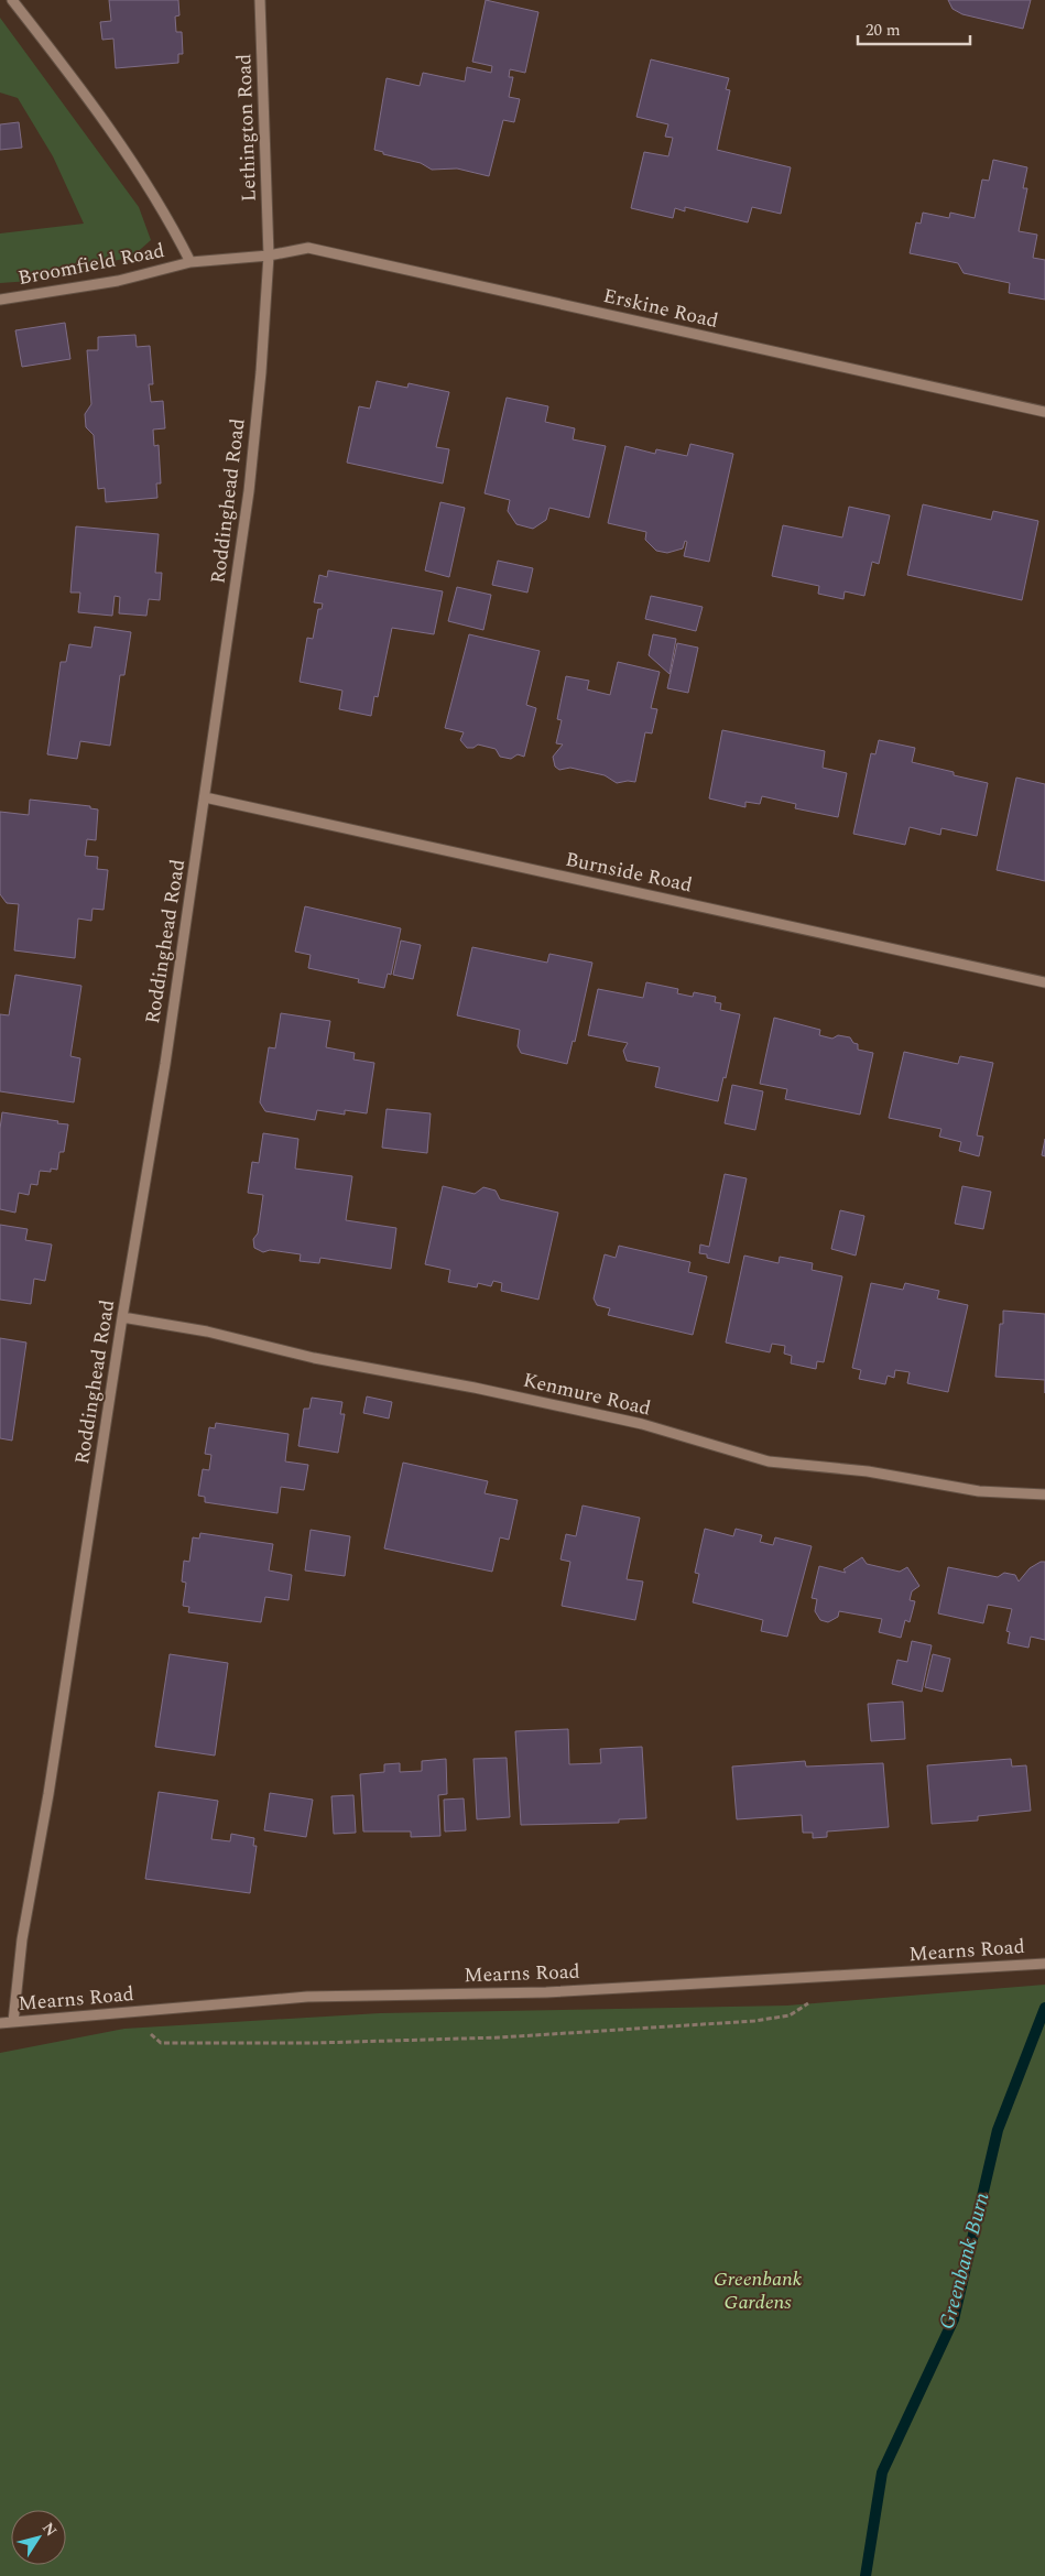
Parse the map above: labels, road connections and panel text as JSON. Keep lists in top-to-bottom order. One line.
{"streets":{"street":["Lethington Road","Broomfield Road","Erskine Road","Roddinghead Road","Burnside Road","Kenmure Road","Mearns Road"]},"crossings":[["Lethington Road","Erskine Road"],["Lethington Road","Roddinghead Road"],["Erskine Road","Roddinghead Road"],["Roddinghead Road","Burnside Road"],["Roddinghead Road","Kenmure Road"],["Roddinghead Road","Mearns Road"]],"water":["Greenbank Burn"],"parks":["Greenbank Gardens"],"scale_bar":"20 m","north":"top right"}
